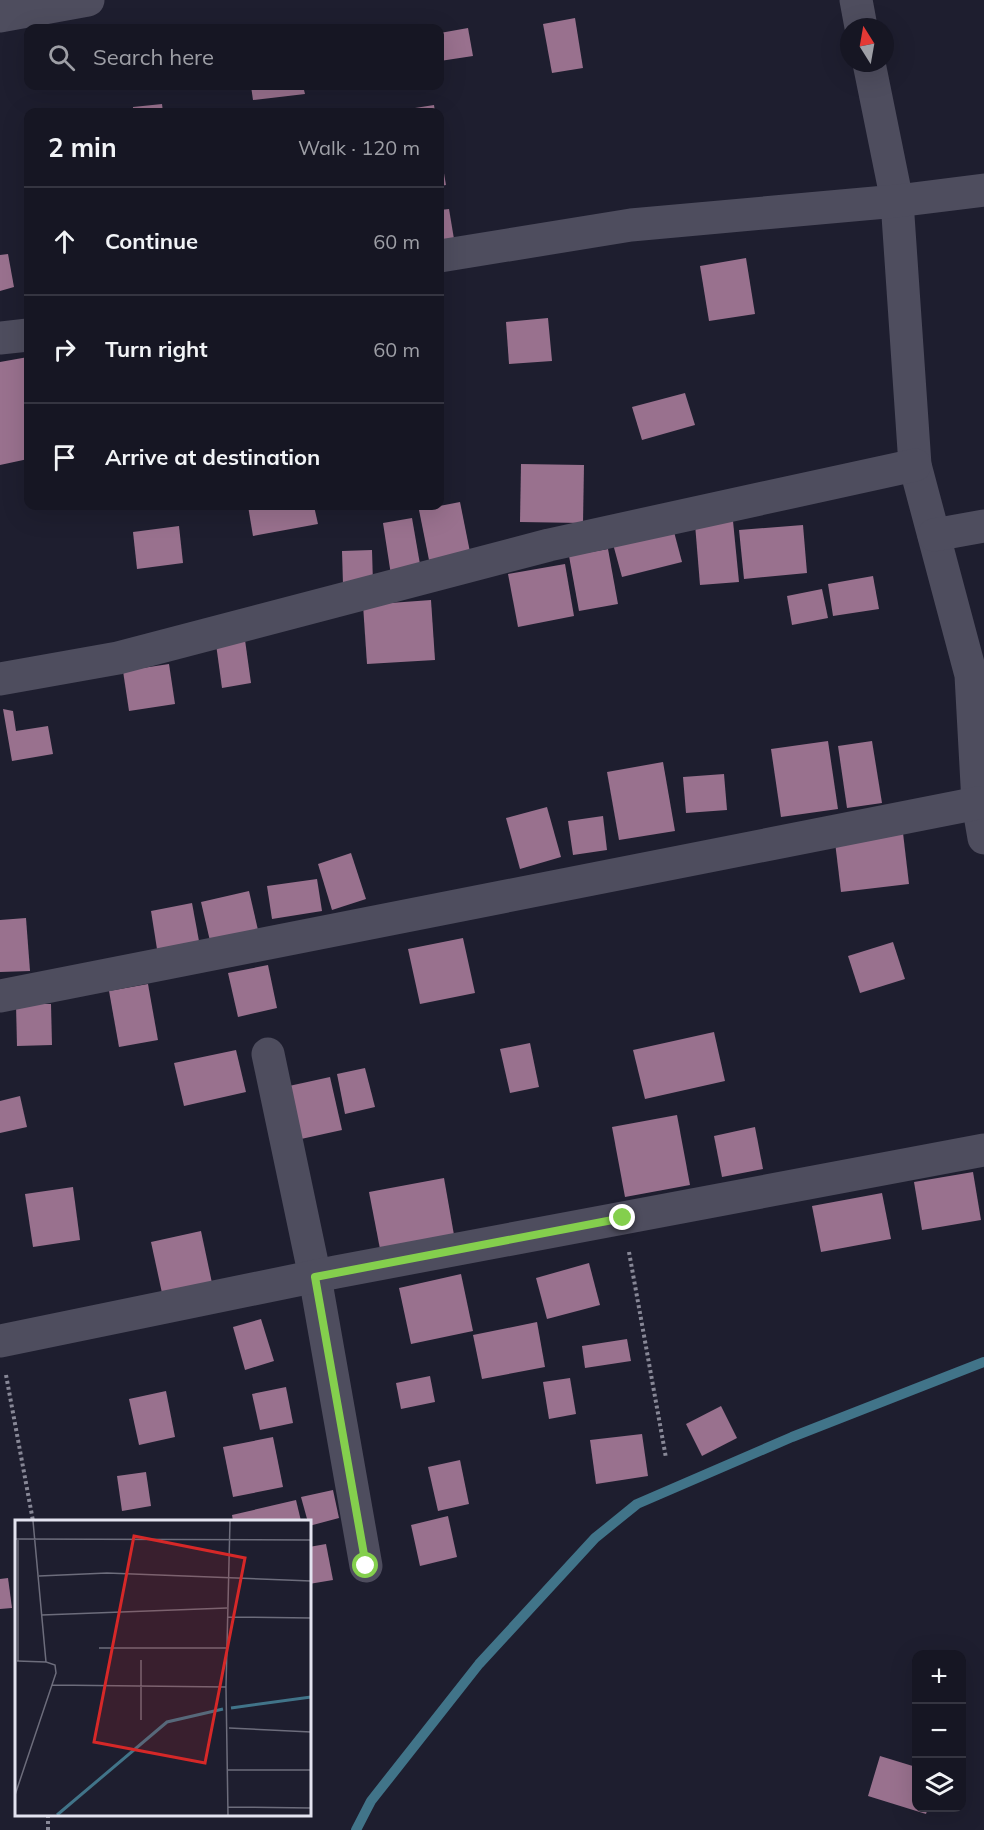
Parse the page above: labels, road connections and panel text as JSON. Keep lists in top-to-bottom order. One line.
{"north":"top","page":{"search":"Search here","heading":["2 min","Walk · 120 m"],"list":[["Continue","60 m"],["Turn right","60 m"],"Arrive at destination"],"map_buttons":["+","−"]}}
